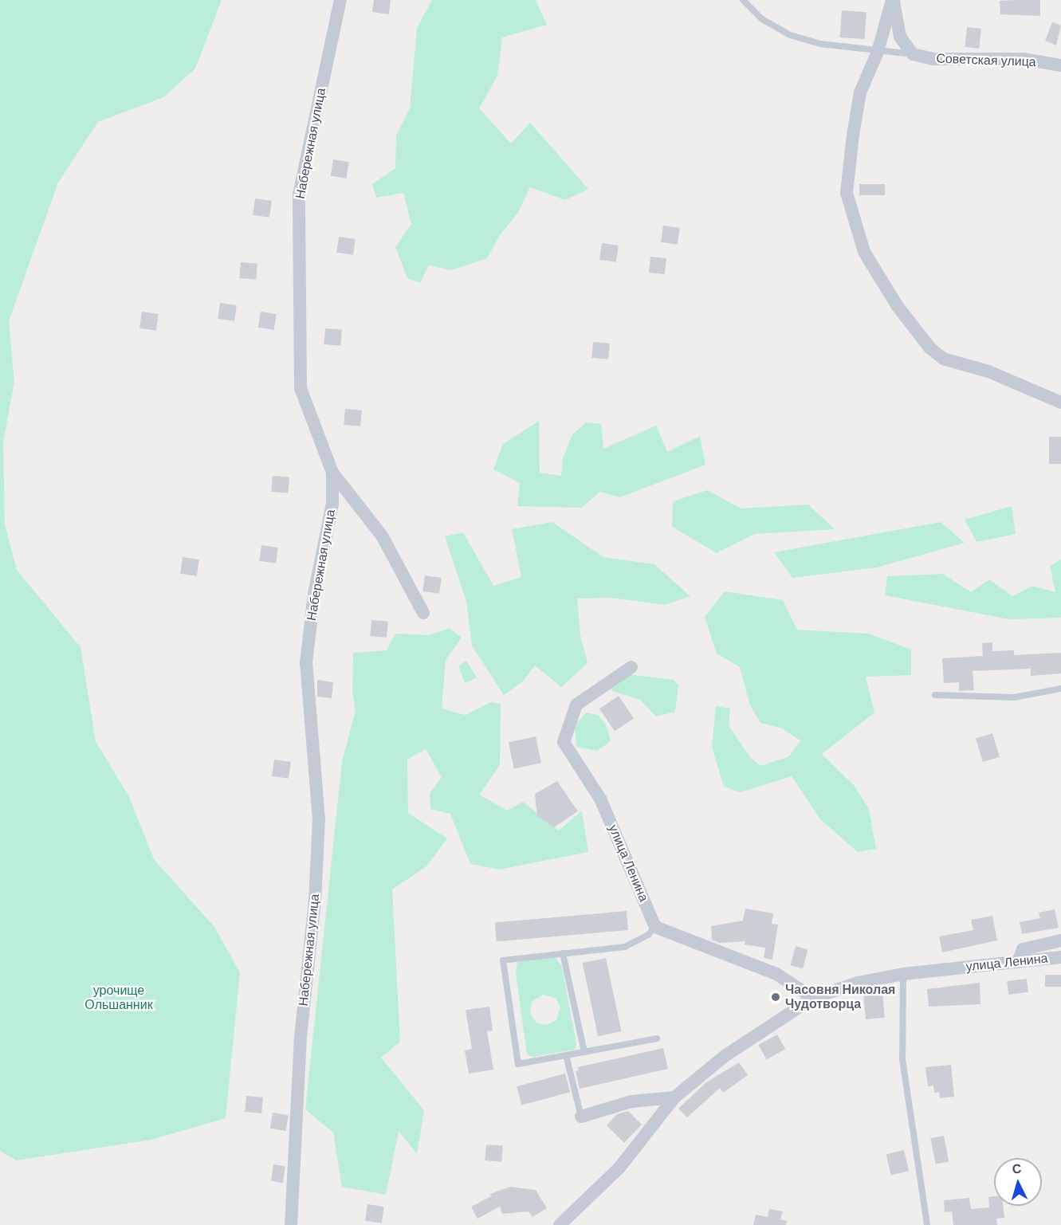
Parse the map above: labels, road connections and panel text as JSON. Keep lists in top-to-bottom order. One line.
{"streets":{"street":["Советская улица","Набережная улица","улица Ленина"]},"parks":["урочище Ольшанник"],"places":["Часовня Николая Чудотворца"],"north":"top"}
